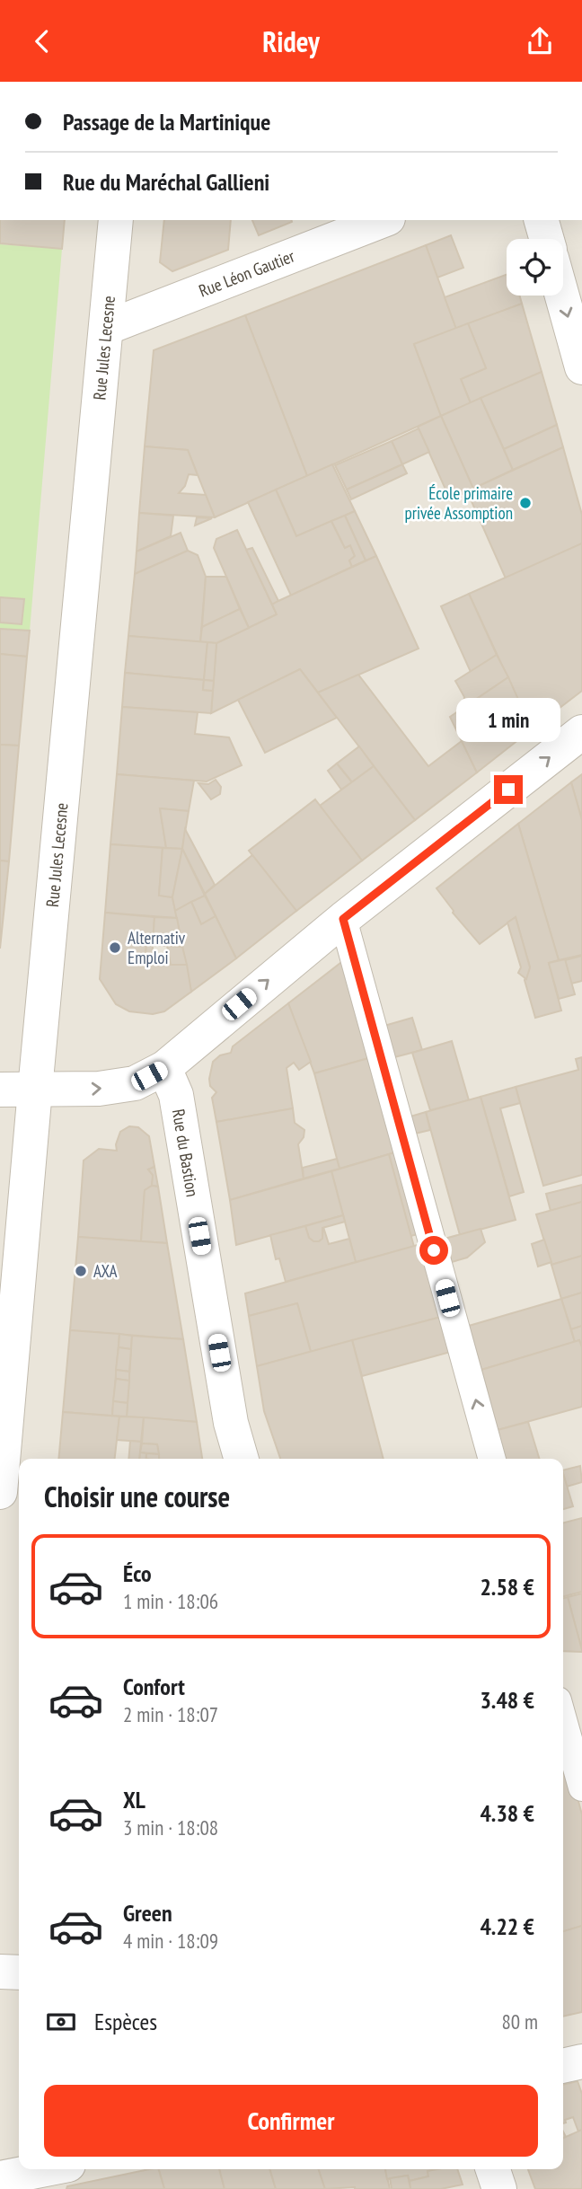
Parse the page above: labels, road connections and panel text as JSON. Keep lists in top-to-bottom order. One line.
{"streets":{"street":["Rue Léon Gautier","Rue Jules Lecesne","Rue du Bastion"]},"crossings":[["Rue Léon Gautier","Rue Jules Lecesne"]],"places":["École primaire privée Assomption","Alternativ Emploi","AXA"],"page":{"header":"Ridey","banner":["Passage de la Martinique","Rue du Maréchal Gallieni"],"bubble":"1 min","heading":"Choisir une course","list":[{"name":"Éco","note":"1 min · 18:06","value":"2.58 €"},{"name":"Confort","note":"2 min · 18:07","value":"3.48 €"},{"name":"XL","note":"3 min · 18:08","value":"4.38 €"},{"name":"Green","note":"4 min · 18:09","value":"4.22 €"}],"pay":["Espèces","80 m"],"buttons":"Confirmer"}}
